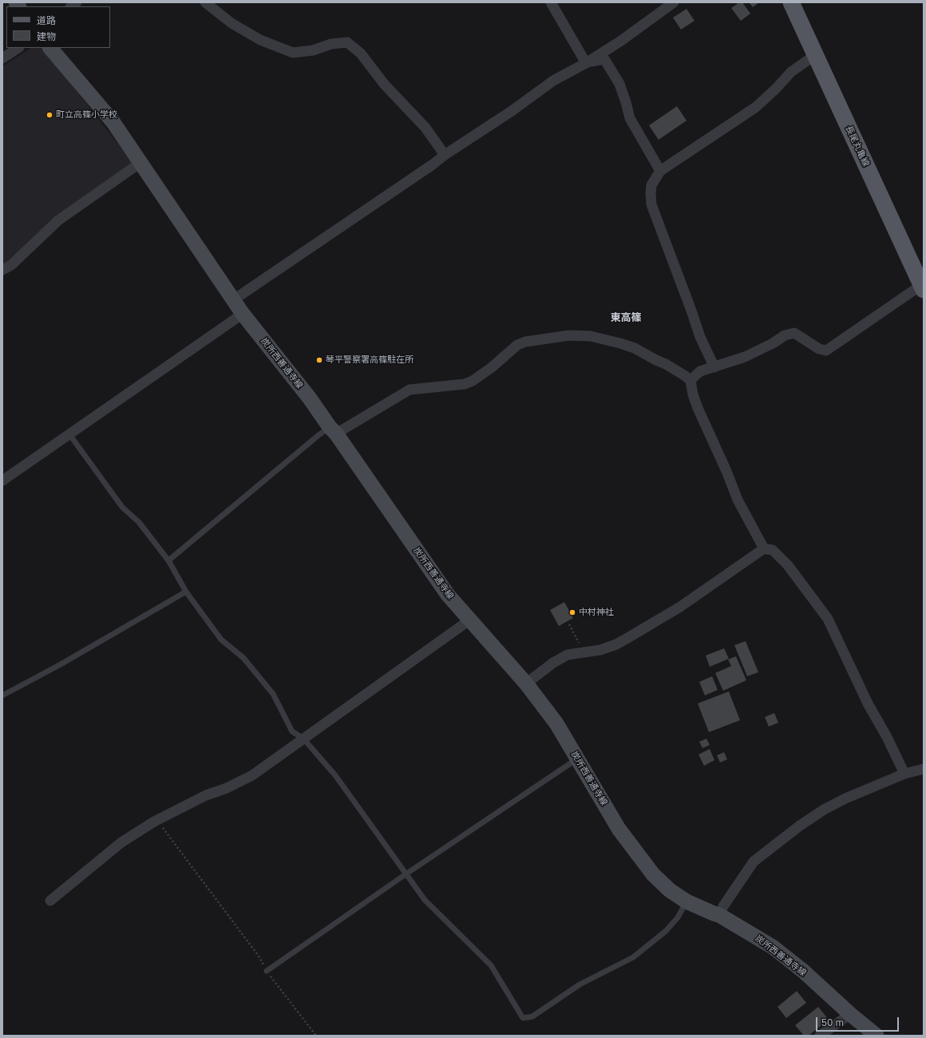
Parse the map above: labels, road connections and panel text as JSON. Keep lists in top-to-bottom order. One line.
{"streets":{"main road":["長尾丸亀線","炭所西善通寺線"]},"districts":["東高篠"],"places":["町立高篠小学校","琴平警察署高篠駐在所","中村神社"],"legend":["道路","建物"],"scale_bar":"50 m"}
